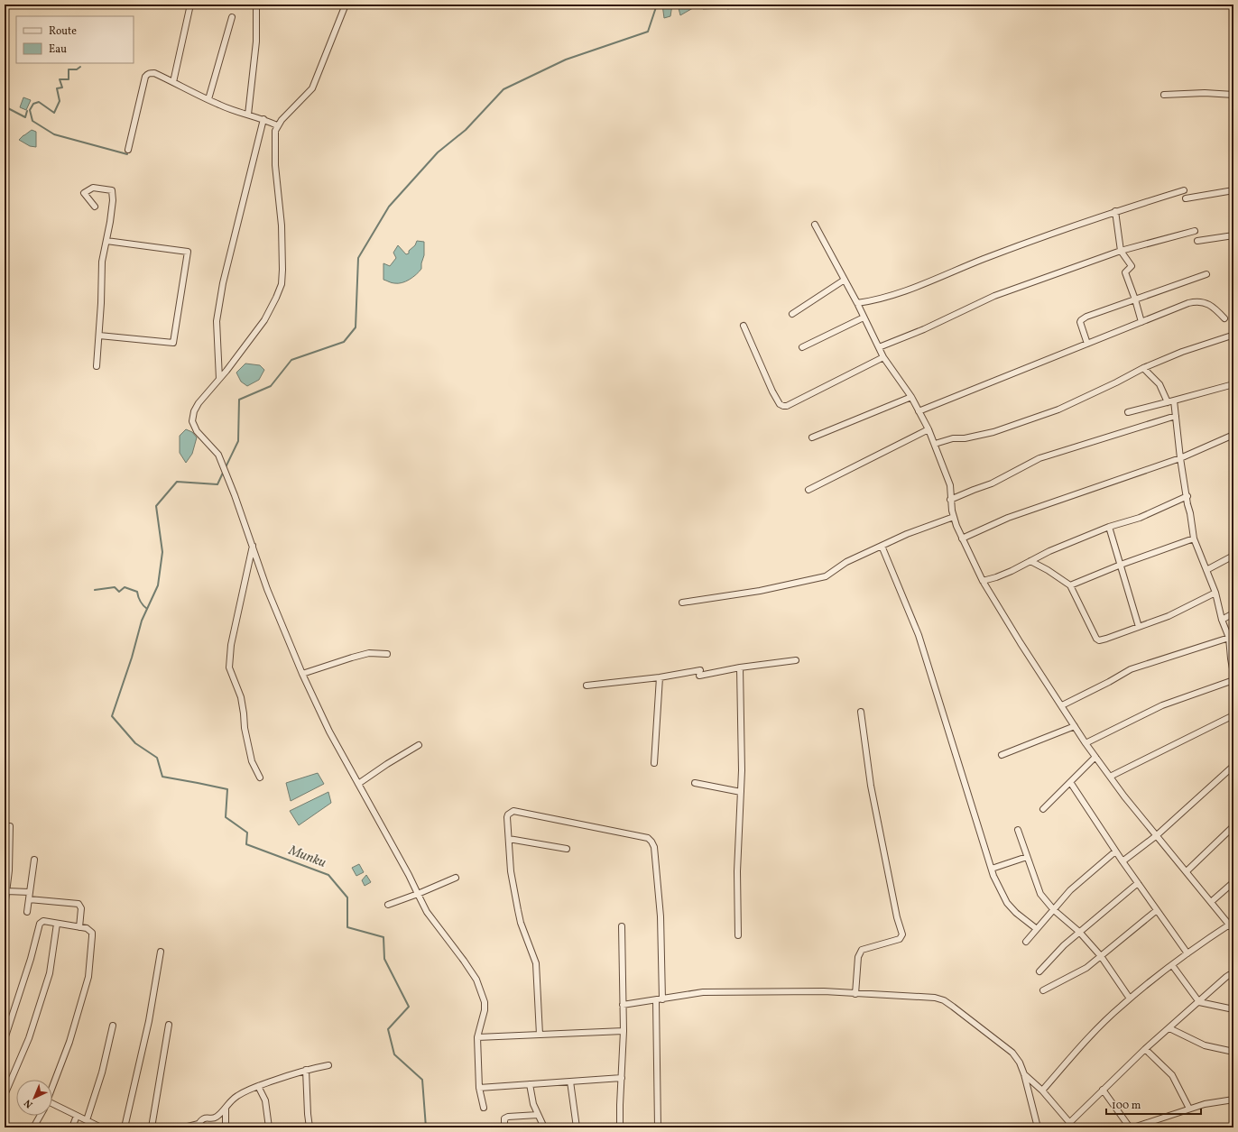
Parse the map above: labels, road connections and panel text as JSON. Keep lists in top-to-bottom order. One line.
{"water":["Munku"],"legend":["Route","Eau"],"scale_bar":"100 m","north":"bottom left"}
